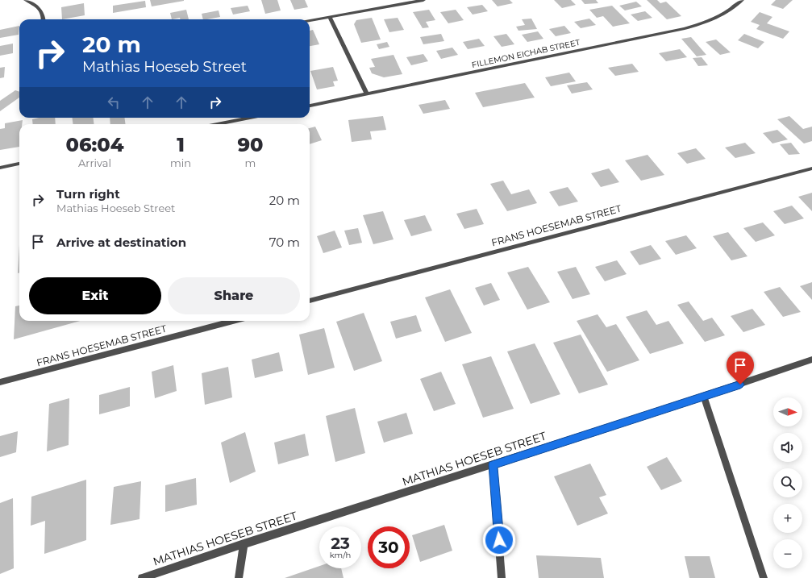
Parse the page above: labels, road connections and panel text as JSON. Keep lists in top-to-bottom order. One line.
{"streets":{"street":["FILLEMON EICHAB STREET","FRANS HOESEMAB STREET","MATHIAS HOESEB STREET"]},"north":"right","page":{"turn":["20 m","Mathias Hoeseb Street"],"eta":["06:04","Arrival","1","min","90","m"],"list":[{"name":"Turn right","note":"Mathias Hoeseb Street","value":"20 m"},{"name":"Arrive at destination","value":"70 m"}],"buttons":["Exit","Share"],"map_buttons":["+","−"],"speed":"23 km/h","limit":"30"}}
